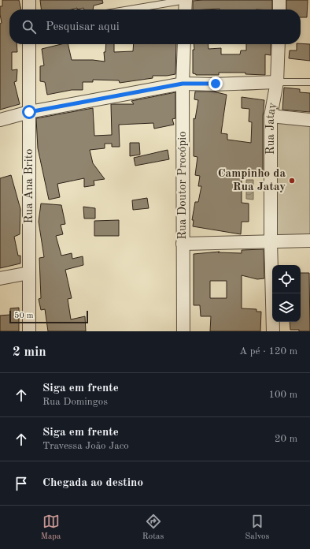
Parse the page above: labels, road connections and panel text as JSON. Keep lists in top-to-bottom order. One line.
{"streets":{"street":["Rua Jatay","Rua Doutor Procópio","Rua Ana Brito"]},"places":["Campinho da Rua Jatay"],"scale_bar":"50 m","page":{"search":"Pesquisar aqui","scale":"50 m","heading":["2 min","A pé · 120 m"],"list":[["Siga em frente","Rua Domingos","100 m"],["Siga em frente","Travessa João Jaco","20 m"],"Chegada ao destino"],"nav":["Mapa","Rotas","Salvos"]}}
